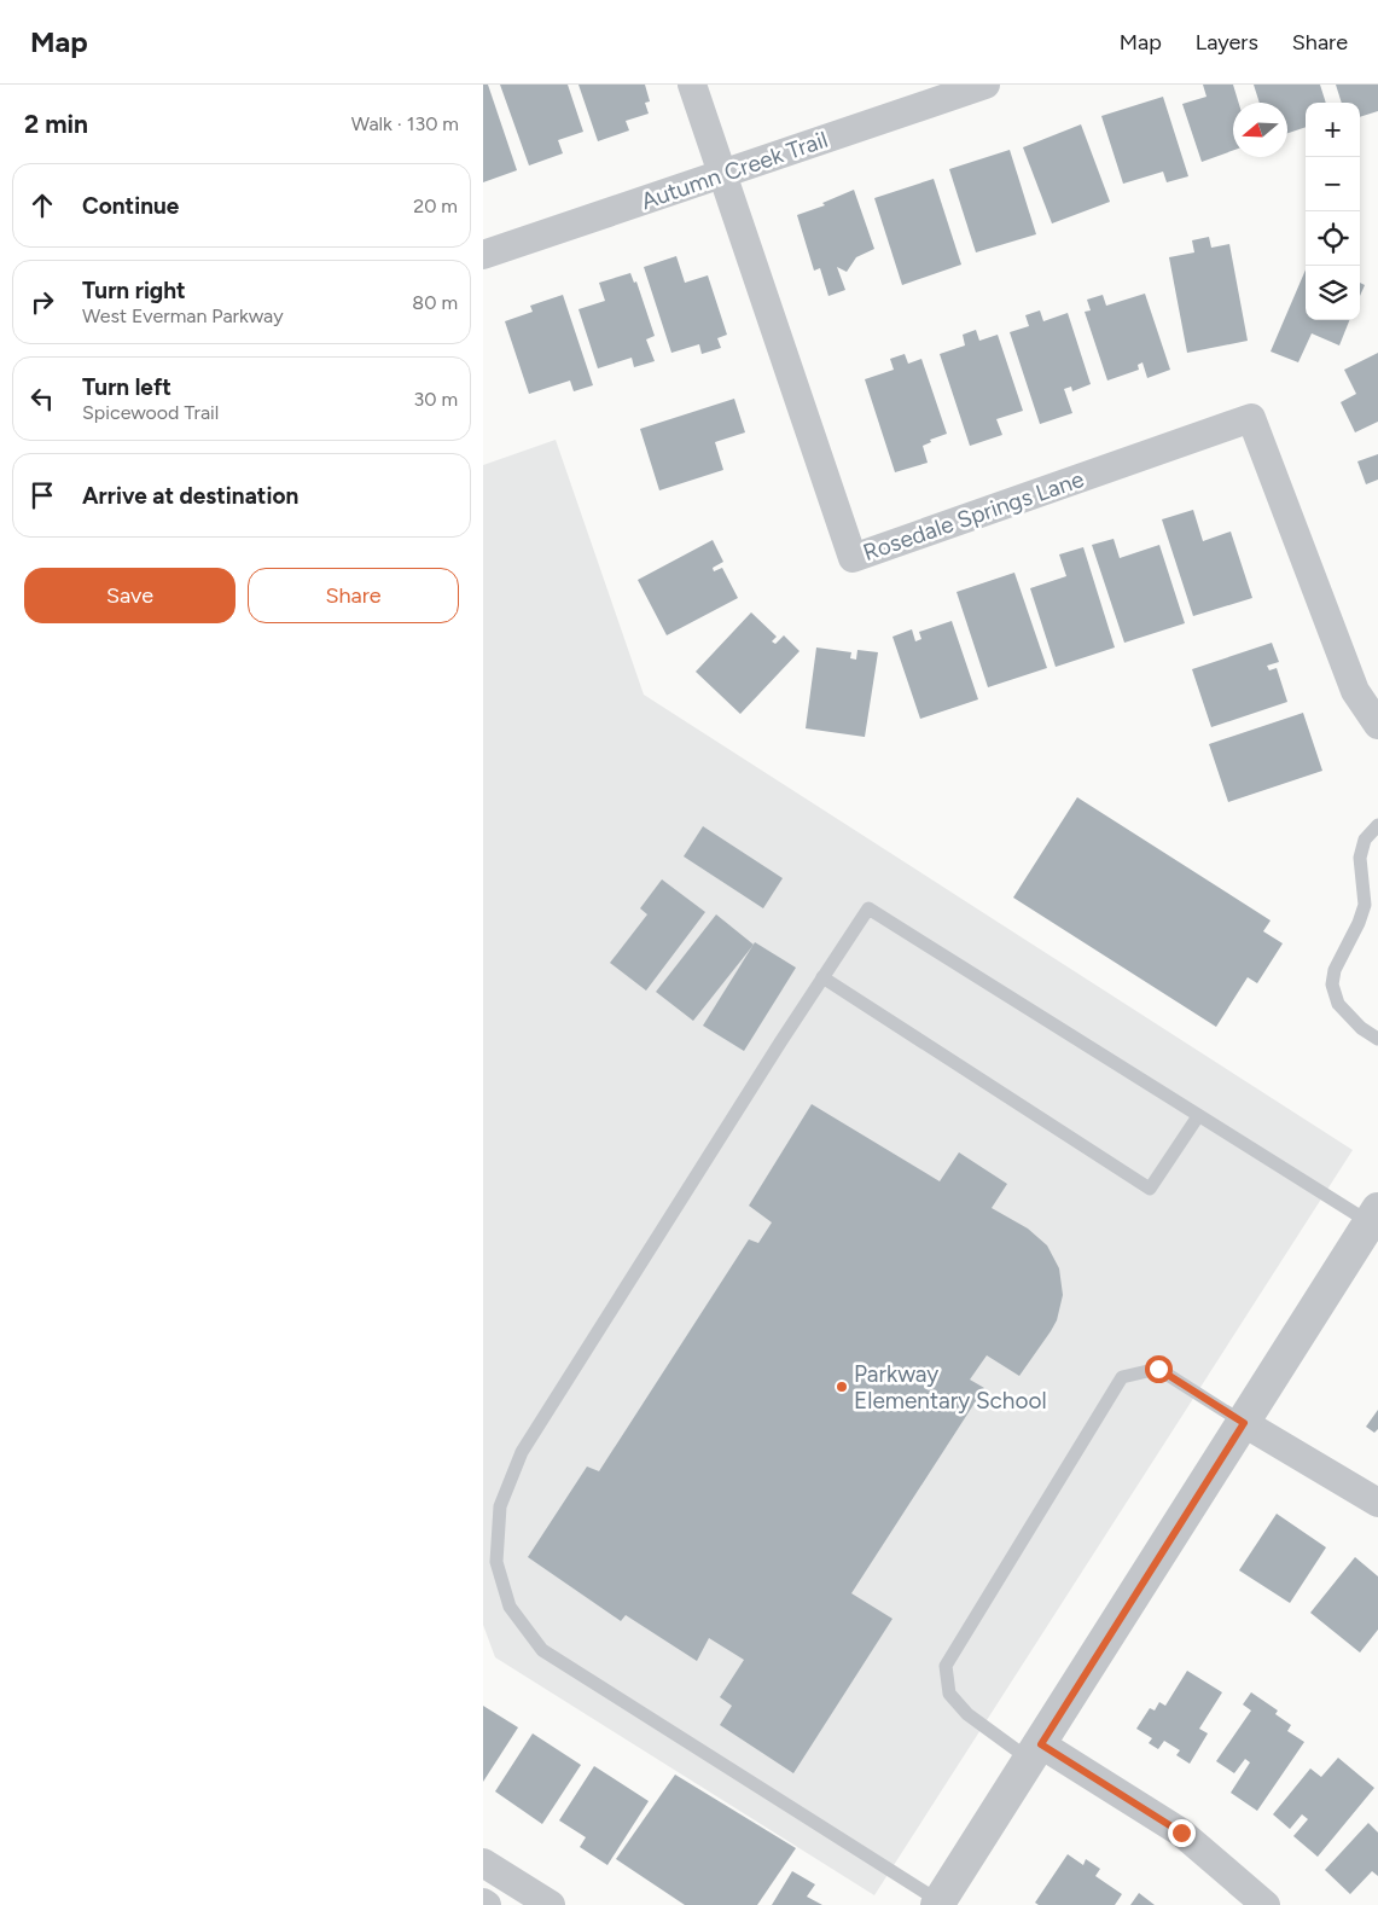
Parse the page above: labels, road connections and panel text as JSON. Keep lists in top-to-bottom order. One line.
{"streets":{"street":["Autumn Creek Trail","Rosedale Springs Lane"]},"crossings":[["Autumn Creek Trail","Rosedale Springs Lane"]],"places":["Parkway Elementary School"],"north":"left","page":{"header":"Map","nav":["Map","Layers","Share"],"heading":["2 min","Walk · 130 m"],"map_buttons":["+","−"],"list":[["Continue","20 m"],["Turn right","West Everman Parkway","80 m"],["Turn left","Spicewood Trail","30 m"],"Arrive at destination"],"buttons":["Save","Share"]}}
